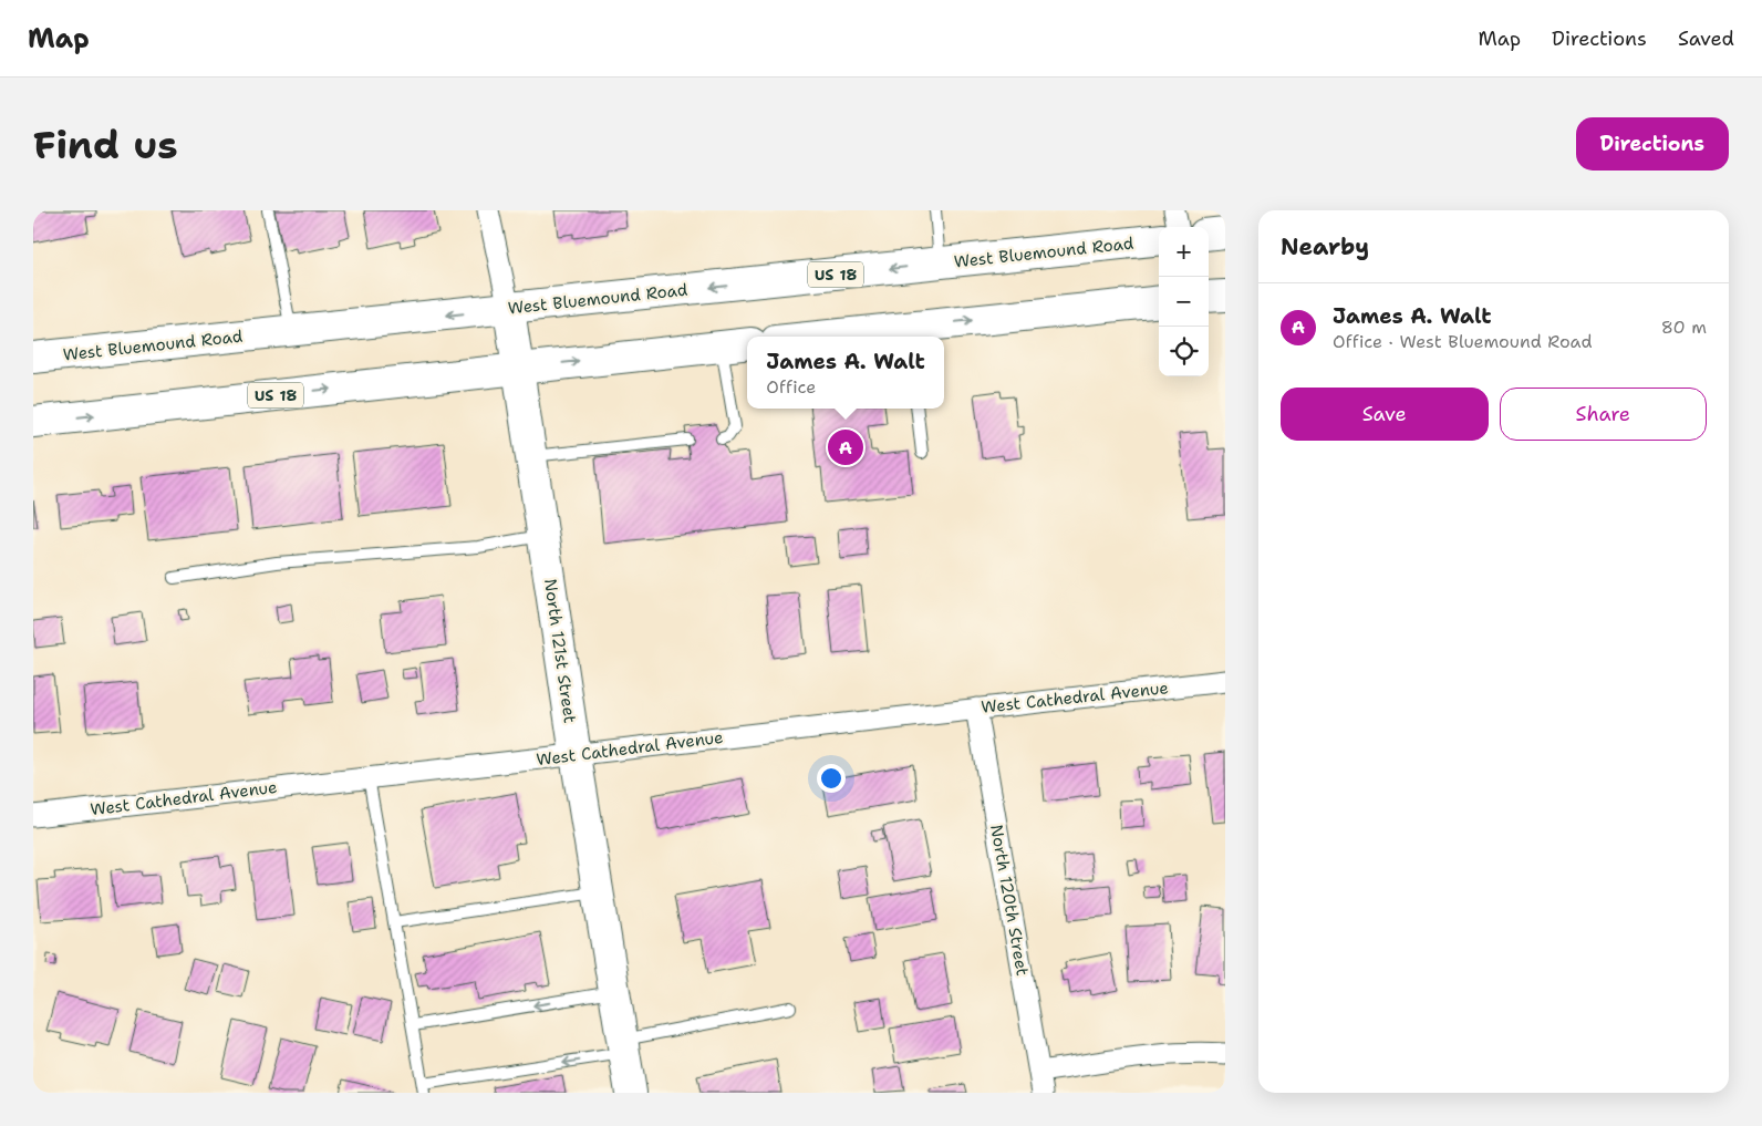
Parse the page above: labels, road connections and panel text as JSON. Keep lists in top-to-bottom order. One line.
{"streets":{"main road":["West Bluemound Road","US 18","North 121st Street"],"street":["West Cathedral Avenue","North 120th Street"]},"crossings":[["West Bluemound Road","North 121st Street"],["US 18","North 121st Street"],["North 121st Street","West Cathedral Avenue"],["West Cathedral Avenue","North 120th Street"]],"page":{"header":"Map","nav":["Map","Directions","Saved"],"buttons":["Directions",["Save","Share"]],"title":"Find us","heading":"Nearby","map_buttons":["+","−"],"list":[{"mark":"A","name":"James A. Walt","note":"Office · West Bluemound Road","value":"80 m"}],"popup":["James A. Walt","Office"],"pins":"A"}}
